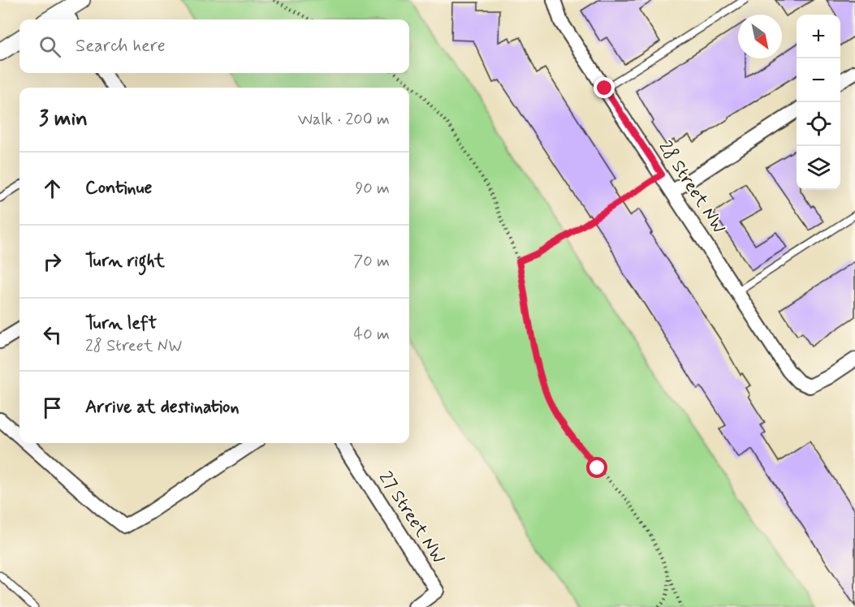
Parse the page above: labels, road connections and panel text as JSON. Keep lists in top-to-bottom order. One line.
{"streets":{"street":["28 Street NW","27 Street NW"]},"north":"bottom right","page":{"map_buttons":["+","−"],"search":"Search here","heading":["3 min","Walk · 200 m"],"list":[["Continue","90 m"],["Turn right","70 m"],["Turn left","28 Street NW","40 m"],"Arrive at destination"]}}
